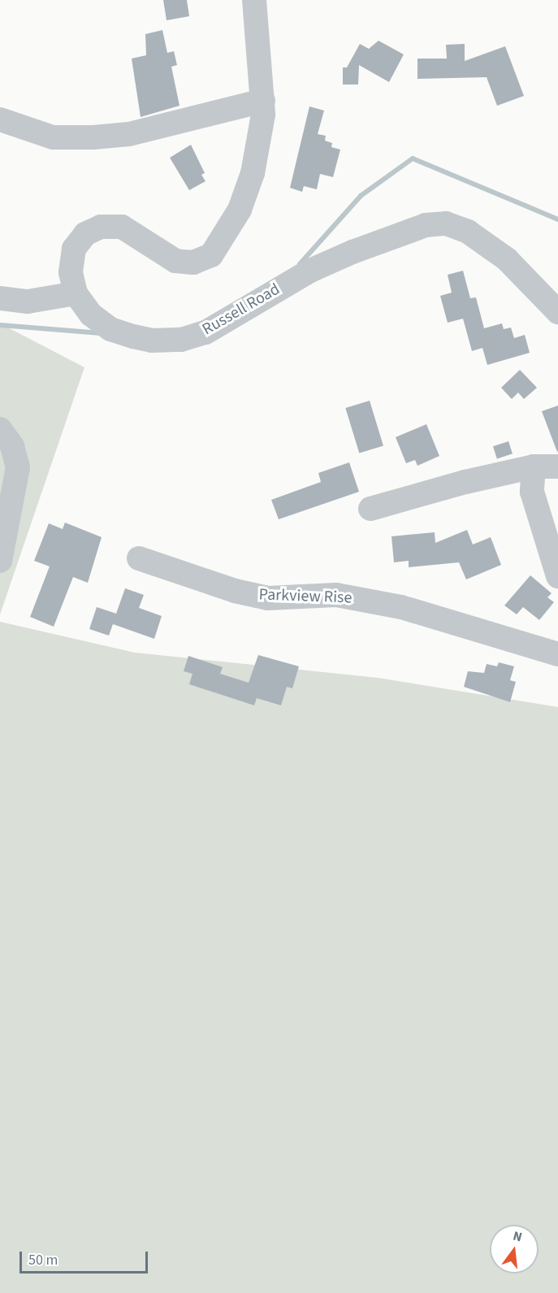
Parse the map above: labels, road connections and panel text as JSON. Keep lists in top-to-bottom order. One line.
{"streets":{"street":["Russell Road","Parkview Rise"]},"scale_bar":"50 m","north":"top"}
